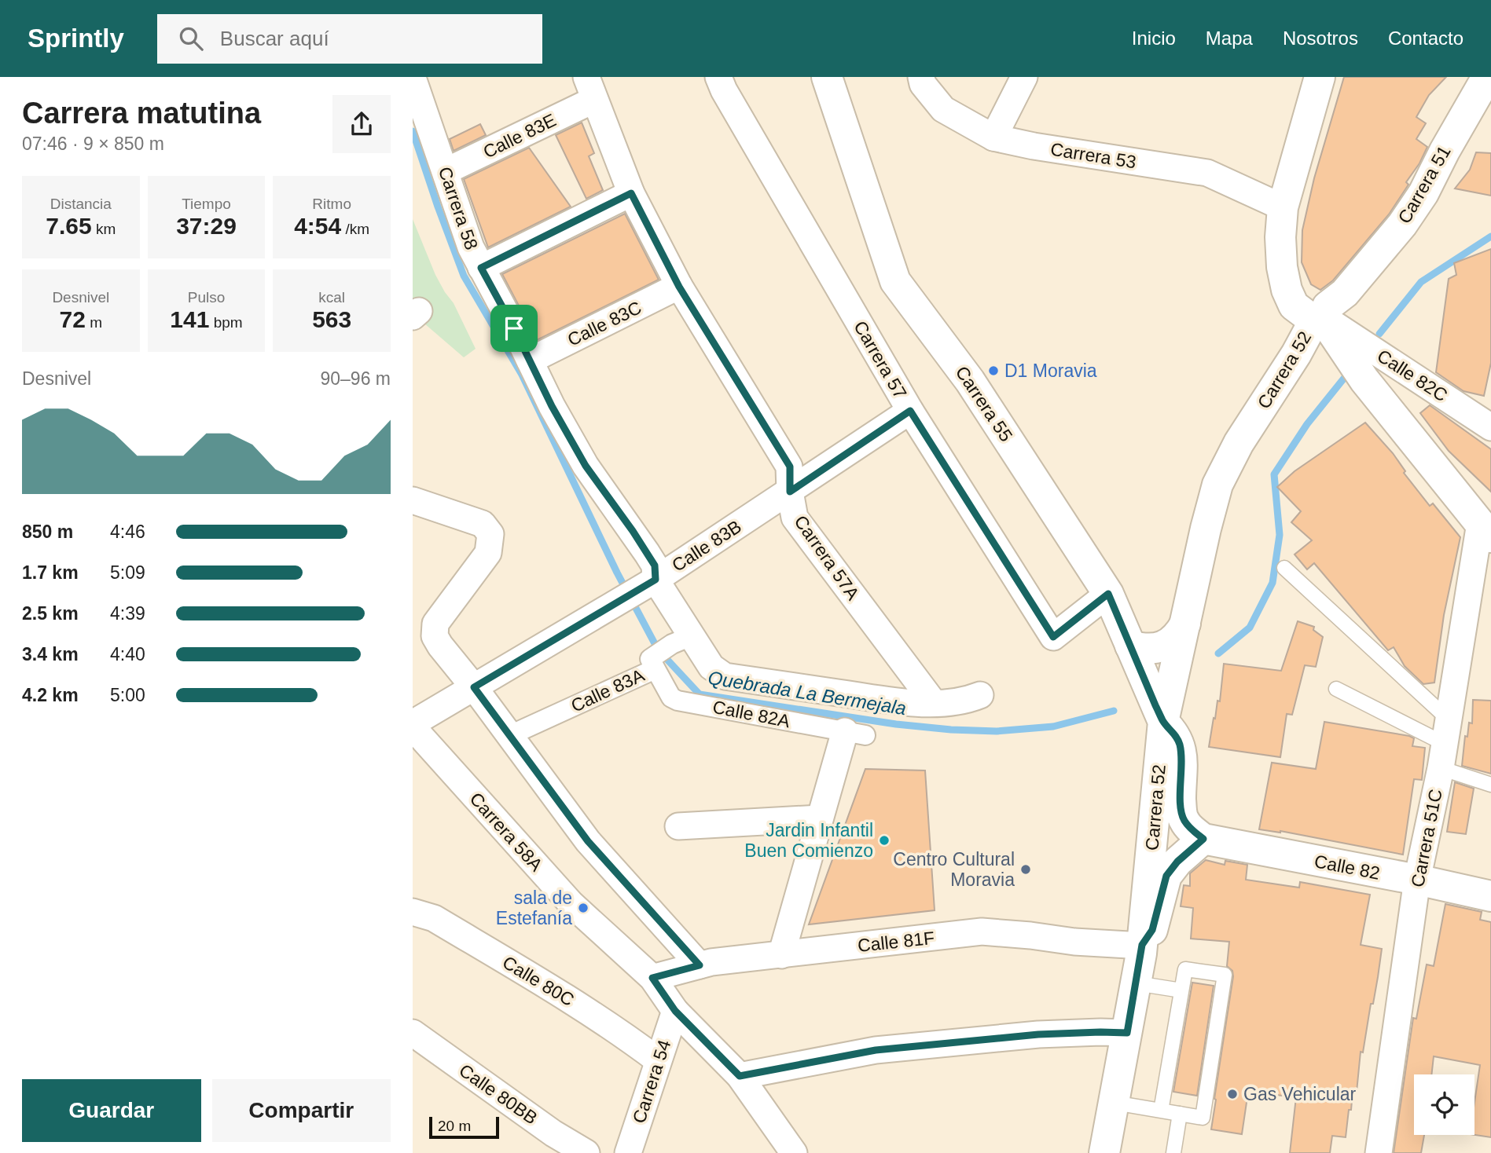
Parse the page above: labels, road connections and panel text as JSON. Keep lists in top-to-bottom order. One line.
{"streets":{"street":["Calle 83E","Carrera 53","Carrera 51","Carrera 58","Calle 83C","Carrera 57","Carrera 52","Calle 82C","Carrera 55","Calle 83B","Carrera 57A","Calle 83A","Calle 82A","Carrera 58A","Carrera 51C","Calle 82","Calle 81F","Calle 80C","Carrera 54","Calle 80BB"]},"crossings":[["Calle 83E","Carrera 58"],["Calle 83E","Carrera 57A"],["Carrera 53","Carrera 52"],["Carrera 51","Carrera 52"],["Carrera 51","Calle 82C"],["Carrera 58","Calle 83C"],["Carrera 58","Calle 82A"],["Calle 83C","Carrera 57A"],["Carrera 57","Carrera 55"],["Carrera 57","Calle 83B"],["Carrera 52","Calle 82C"],["Carrera 52","Carrera 55"],["Carrera 52","Calle 81F"],["Calle 83B","Carrera 57A"],["Calle 83B","Calle 82A"],["Calle 83B","Carrera 58A"],["Carrera 57A","Calle 82A"],["Calle 83A","Calle 82A"],["Carrera 58A","Calle 81F"],["Carrera 51C","Calle 82"],["Calle 80C","Carrera 54"]],"water":["Quebrada La Bermejala"],"places":["D1 Moravia","Jardin Infantil Buen Comienzo","Centro Cultural Moravia","sala de Estefanía","Gas Vehicular"],"scale_bar":"20 m","page":{"header":"Sprintly","search":"Buscar aquí","nav":["Inicio","Mapa","Nosotros","Contacto"],"heading":["Carrera matutina","07:46 · 9 × 850 m"],"stats":[["Distancia","7.65 km"],["Tiempo","37:29"],["Ritmo","4:54 /km"],["Desnivel","72 m"],["Pulso","141 bpm"],["kcal","563"]],"chart":["Desnivel","90–96 m"],"list":[{"name":"850 m","note":"4:46"},{"name":"1.7 km","note":"5:09"},{"name":"2.5 km","note":"4:39"},{"name":"3.4 km","note":"4:40"},{"name":"4.2 km","note":"5:00"}],"buttons":["Guardar","Compartir"],"scale":"20 m"}}
